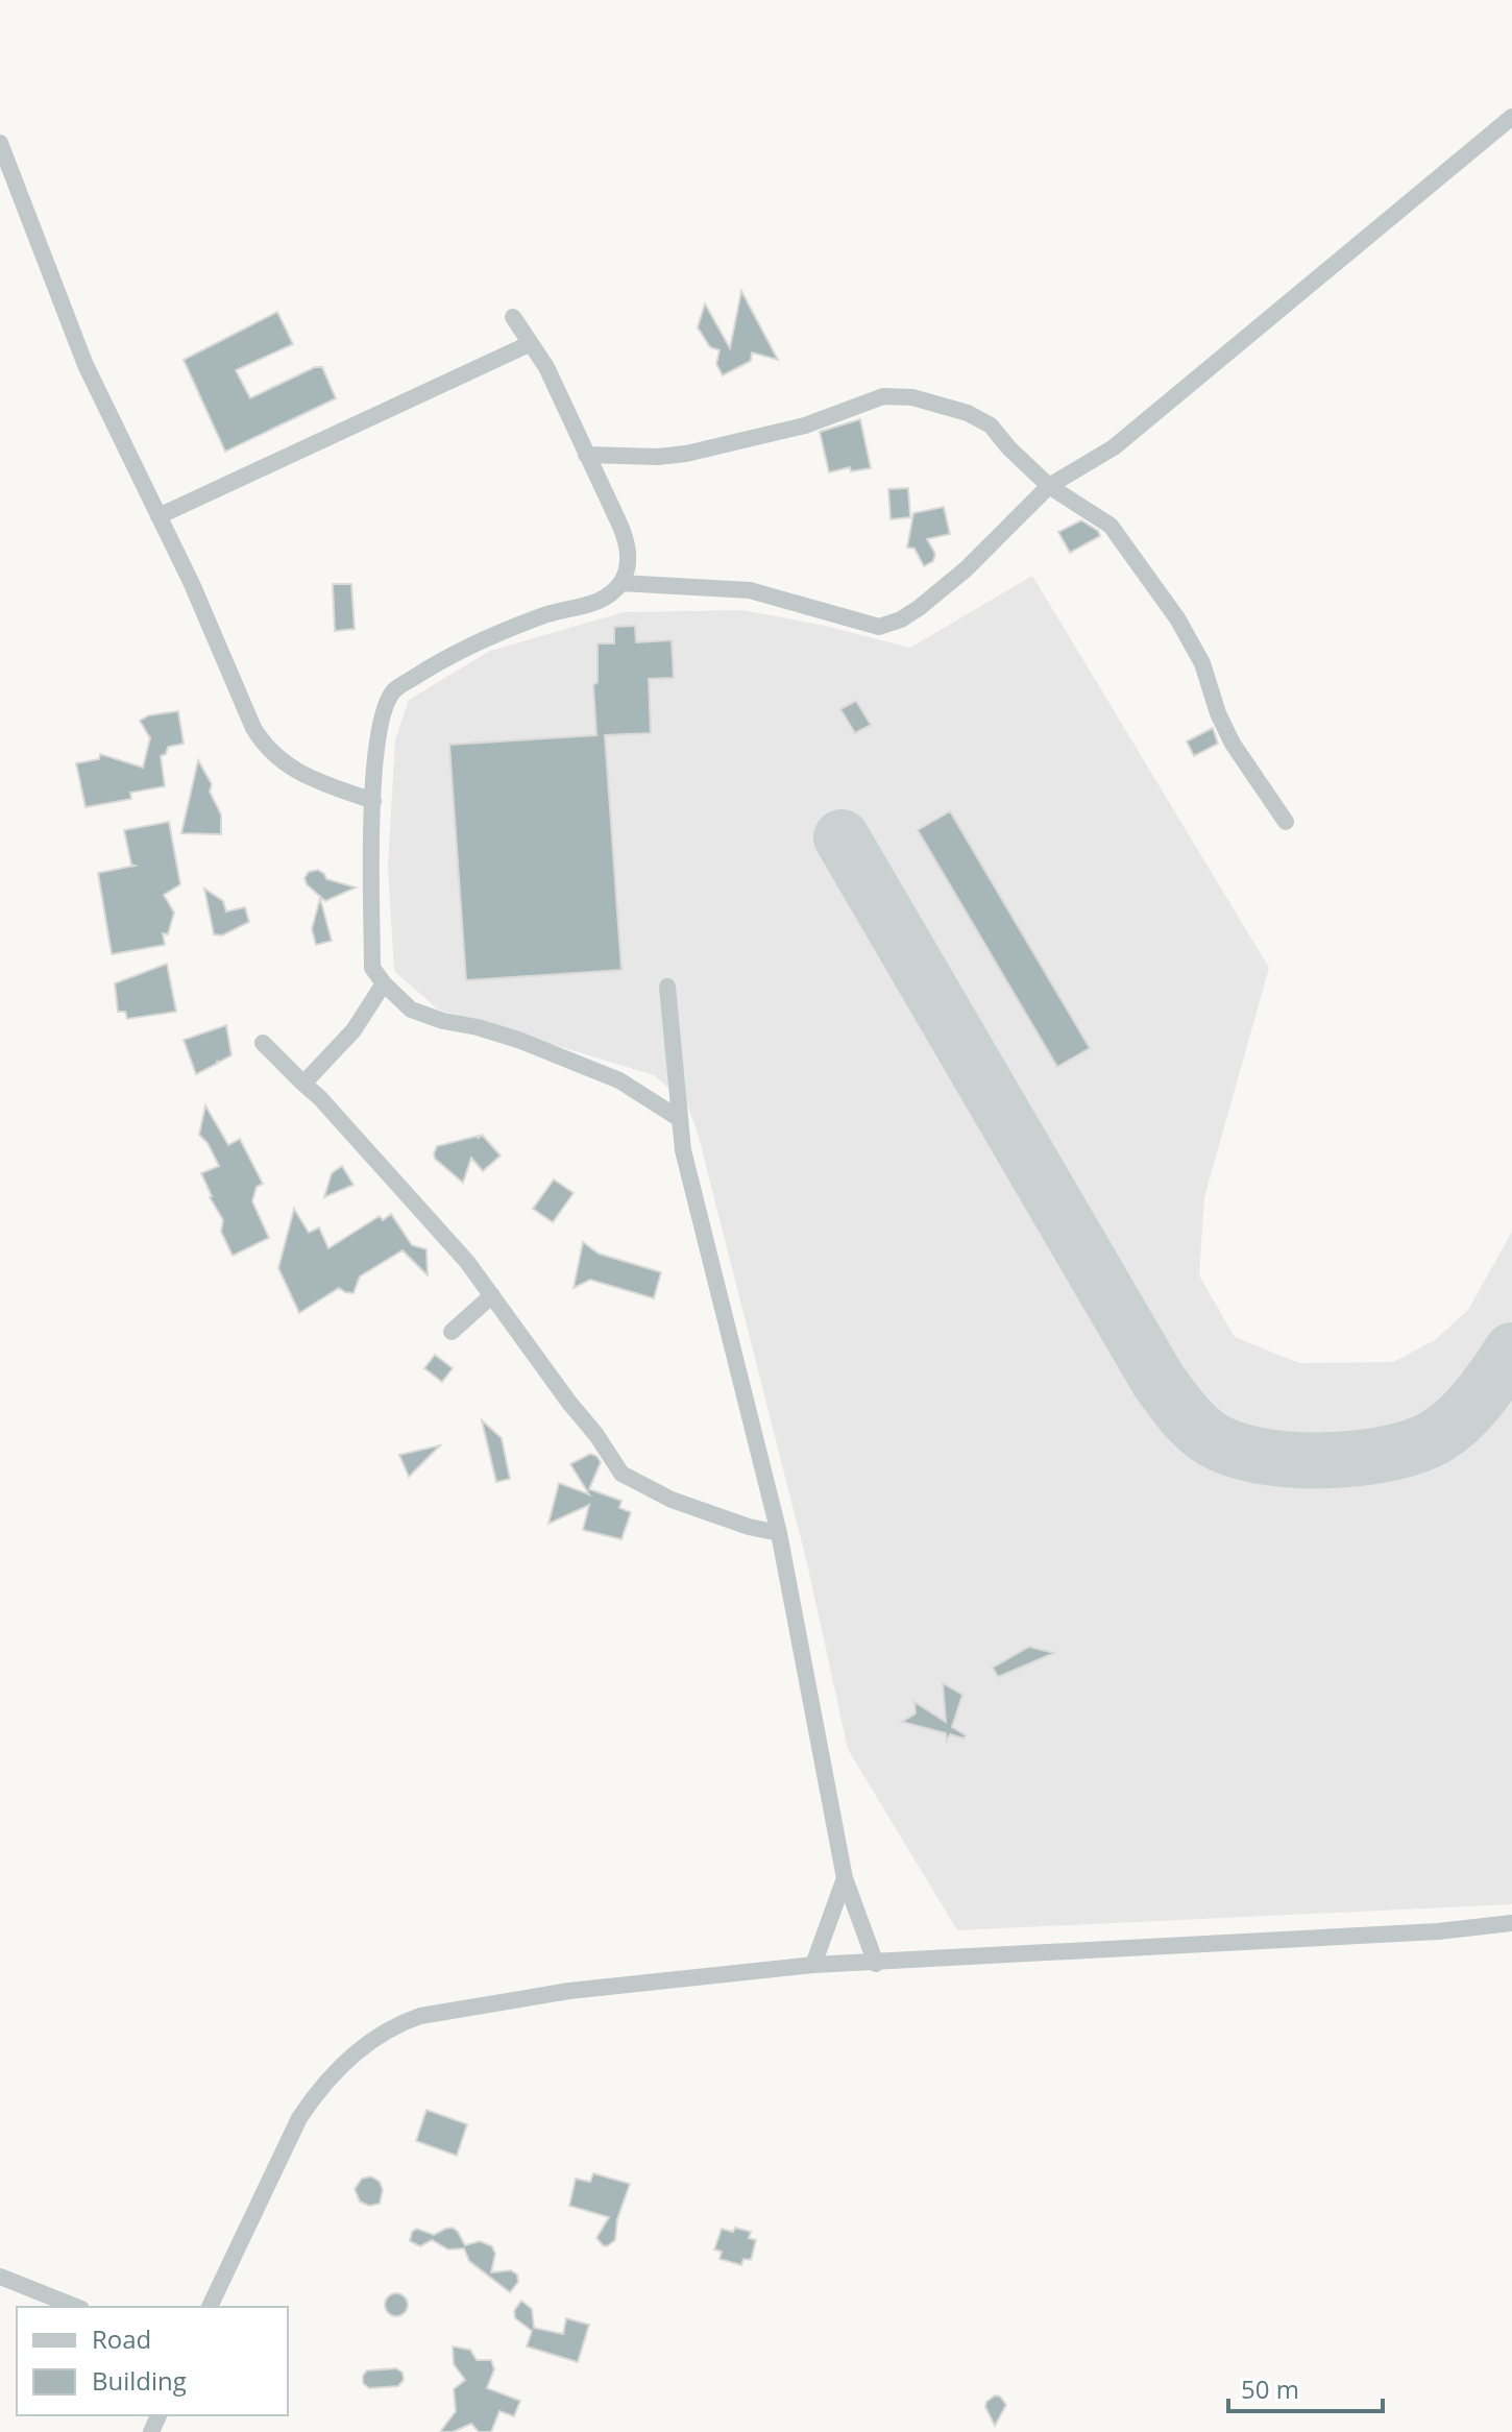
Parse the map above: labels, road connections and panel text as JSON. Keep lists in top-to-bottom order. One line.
{"legend":["Road","Building"],"scale_bar":"50 m"}
